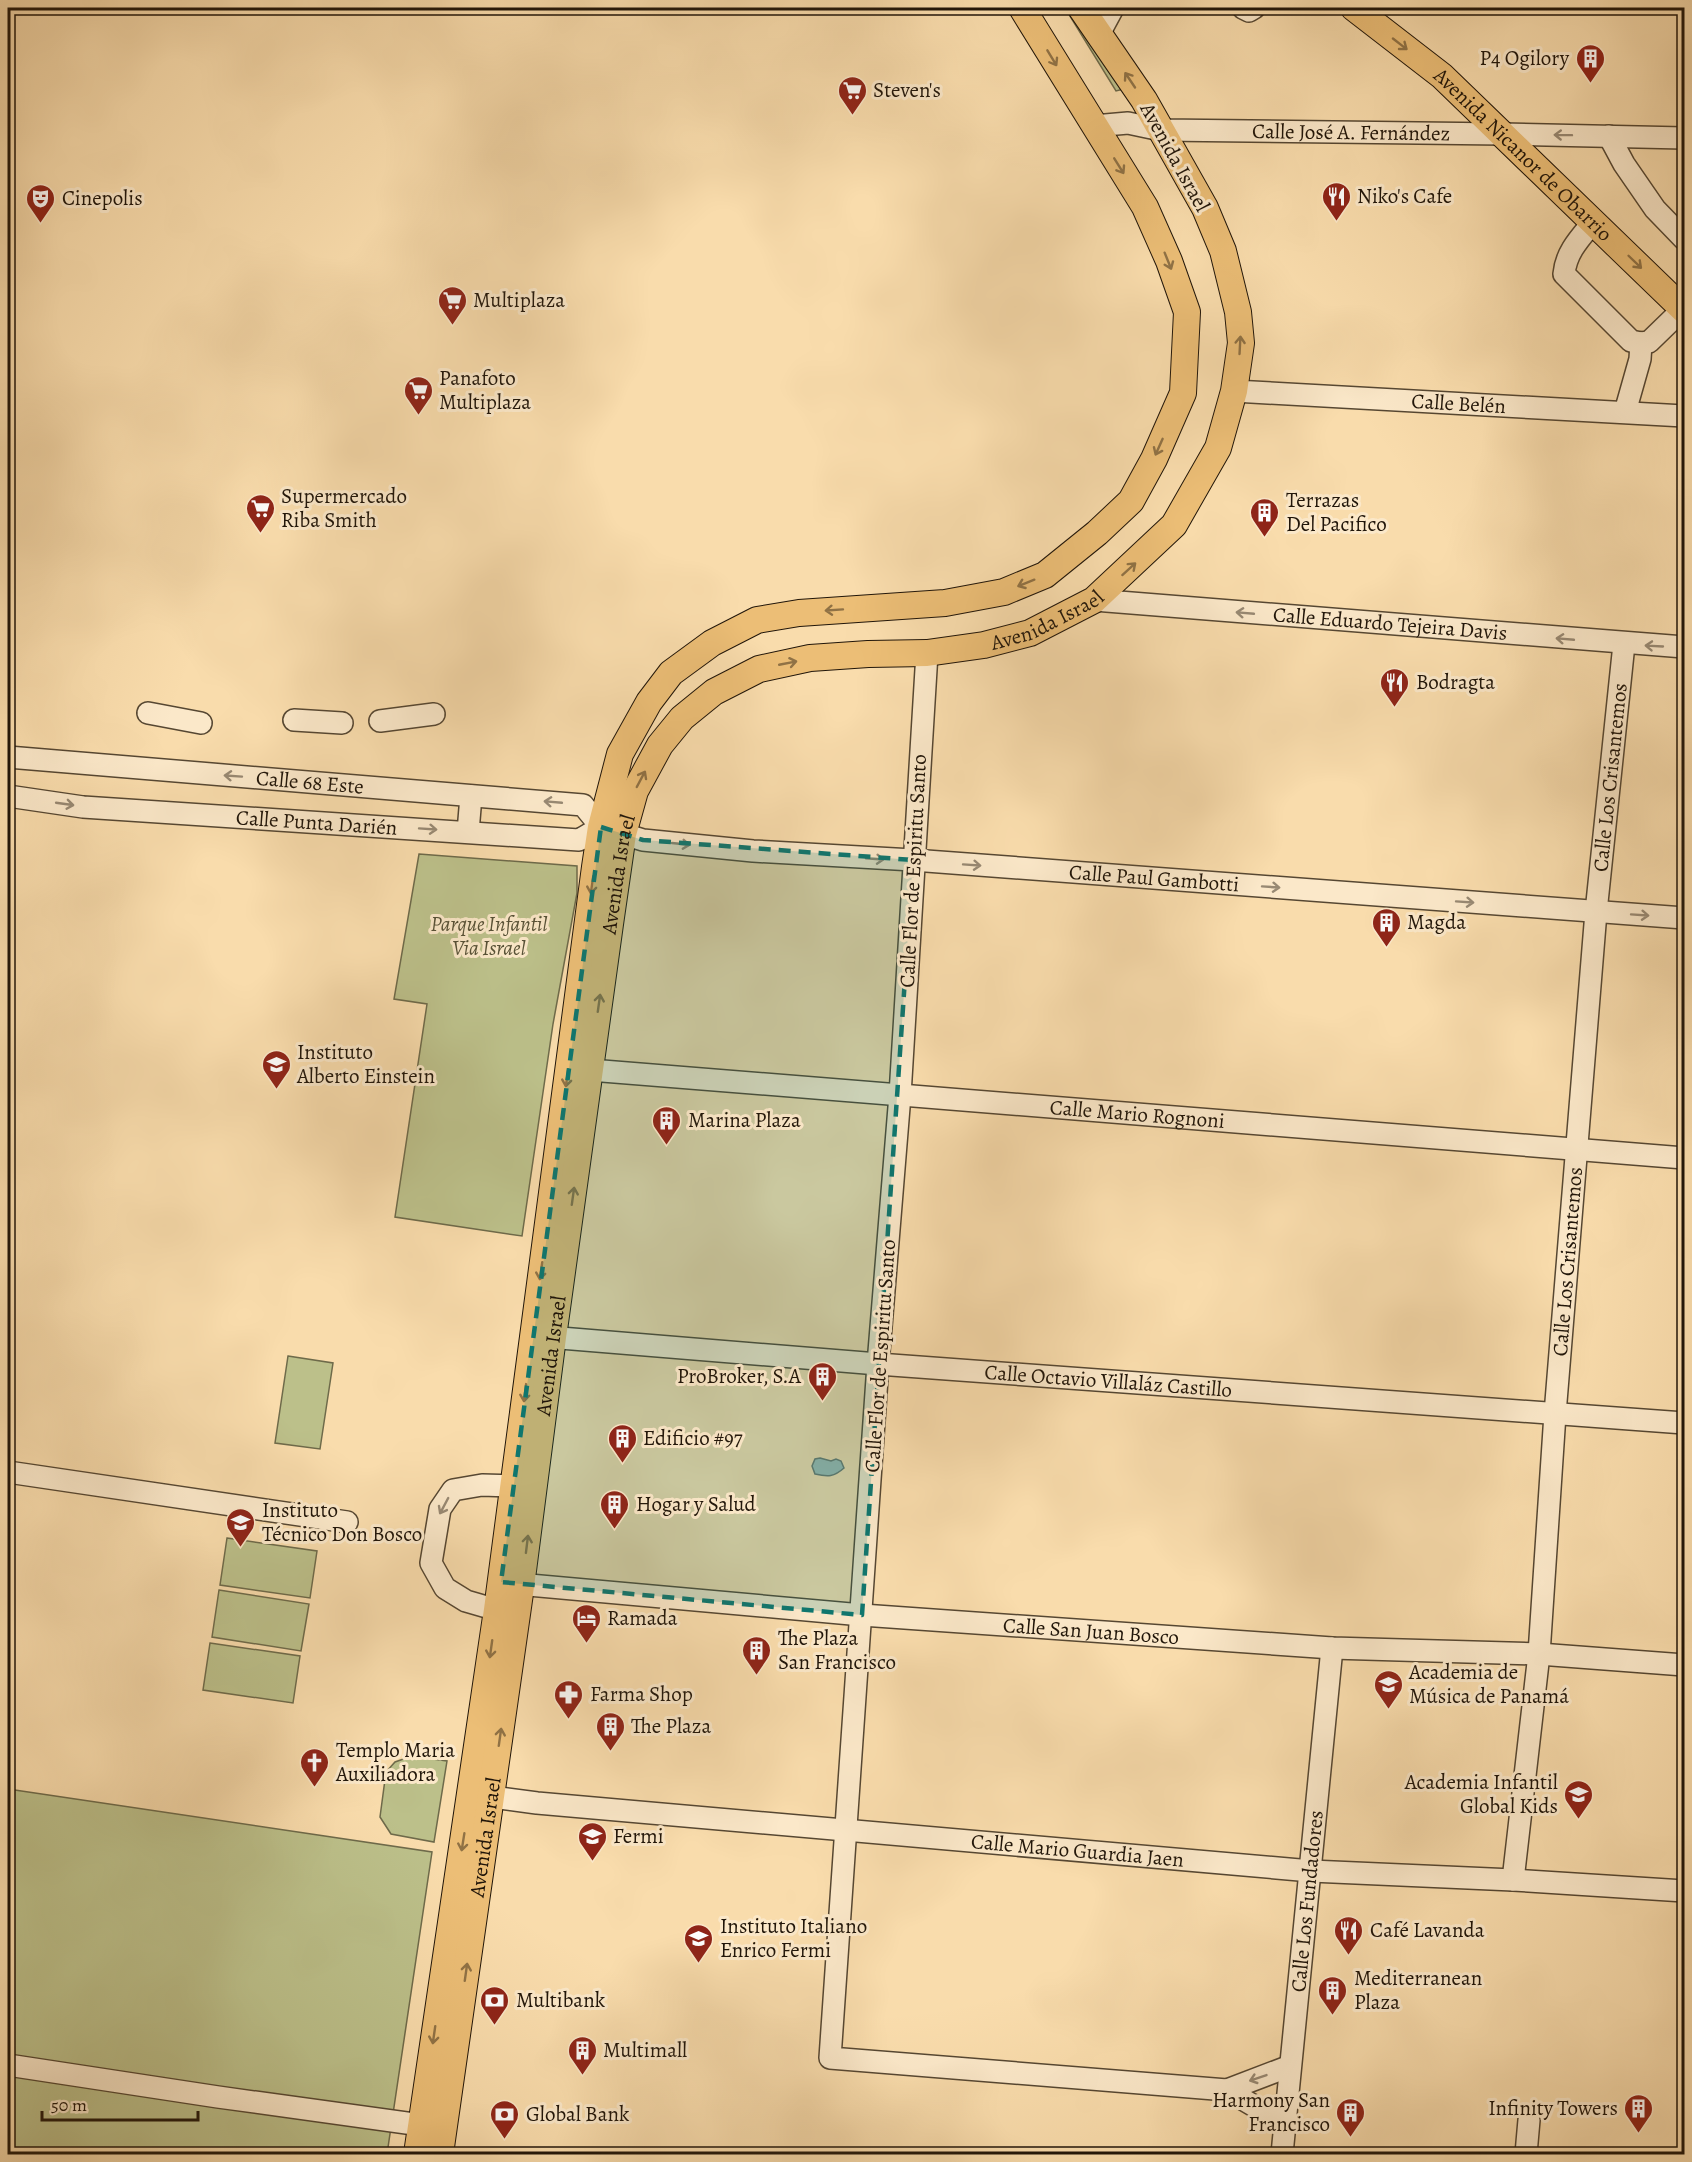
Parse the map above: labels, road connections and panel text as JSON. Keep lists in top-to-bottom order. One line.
{"streets":{"main road":["Avenida Nicanor de Obarrio","Avenida Israel"],"street":["Calle José A. Fernández","Calle Belén","Calle Eduardo Tejeira Davis","Calle Los Crisantemos","Calle 68 Este","Calle Punta Darién","Calle Flor de Espiritu Santo","Calle Paul Gambotti","Calle Mario Rognoni","Calle Octavio Villaláz Castillo","Calle San Juan Bosco","Calle Mario Guardia Jaen","Calle Los Fundadores"]},"crossings":[["Calle José A. Fernández","Avenida Nicanor de Obarrio"],["Calle José A. Fernández","Avenida Israel"],["Avenida Israel","Calle Belén"],["Avenida Israel","Calle Eduardo Tejeira Davis"],["Avenida Israel","Calle 68 Este"],["Avenida Israel","Calle Punta Darién"],["Avenida Israel","Calle Flor de Espiritu Santo"],["Avenida Israel","Calle Paul Gambotti"],["Avenida Israel","Calle Mario Rognoni"],["Avenida Israel","Calle Octavio Villaláz Castillo"],["Avenida Israel","Calle San Juan Bosco"],["Avenida Israel","Calle Mario Guardia Jaen"],["Calle Eduardo Tejeira Davis","Calle Los Crisantemos"],["Calle Los Crisantemos","Calle Paul Gambotti"],["Calle Los Crisantemos","Calle Mario Rognoni"],["Calle Los Crisantemos","Calle Octavio Villaláz Castillo"],["Calle Los Crisantemos","Calle San Juan Bosco"],["Calle Los Crisantemos","Calle Mario Guardia Jaen"],["Calle 68 Este","Calle Punta Darién"],["Calle 68 Este","Calle Paul Gambotti"],["Calle Punta Darién","Calle Paul Gambotti"],["Calle Flor de Espiritu Santo","Calle Paul Gambotti"],["Calle Flor de Espiritu Santo","Calle Mario Rognoni"],["Calle Flor de Espiritu Santo","Calle Octavio Villaláz Castillo"],["Calle Flor de Espiritu Santo","Calle San Juan Bosco"],["Calle Flor de Espiritu Santo","Calle Mario Guardia Jaen"],["Calle San Juan Bosco","Calle Los Fundadores"],["Calle Mario Guardia Jaen","Calle Los Fundadores"]],"one_way":["Avenida Nicanor de Obarrio","Calle Eduardo Tejeira Davis","Calle 68 Este","Calle Paul Gambotti"],"parks":["Parque Infantil Via Israel"],"places":{"building":["P4 Ogilory","Terrazas Del Pacifico","Magda","Marina Plaza","ProBroker, S.A","Edificio #97","Hogar y Salud","The Plaza San Francisco","The Plaza","Mediterranean Plaza","Multimall","Infinity Towers","Harmony San Francisco"],"supermarket":["Steven's","Multiplaza","Panafoto Multiplaza","Supermercado Riba Smith"],"restaurant":["Niko's Cafe","Bodragta","Café Lavanda"],"theatre":["Cinepolis"],"school or university":["Instituto Alberto Einstein","Instituto Técnico Don Bosco","Academia de Música de Panamá","Academia Infantil Global Kids","Fermi","Instituto Italiano Enrico Fermi"],"hotel":["Ramada"],"pharmacy":["Farma Shop"],"church":["Templo Maria Auxiliadora"],"bank":["Multibank","Global Bank"]},"scale_bar":"50 m"}
